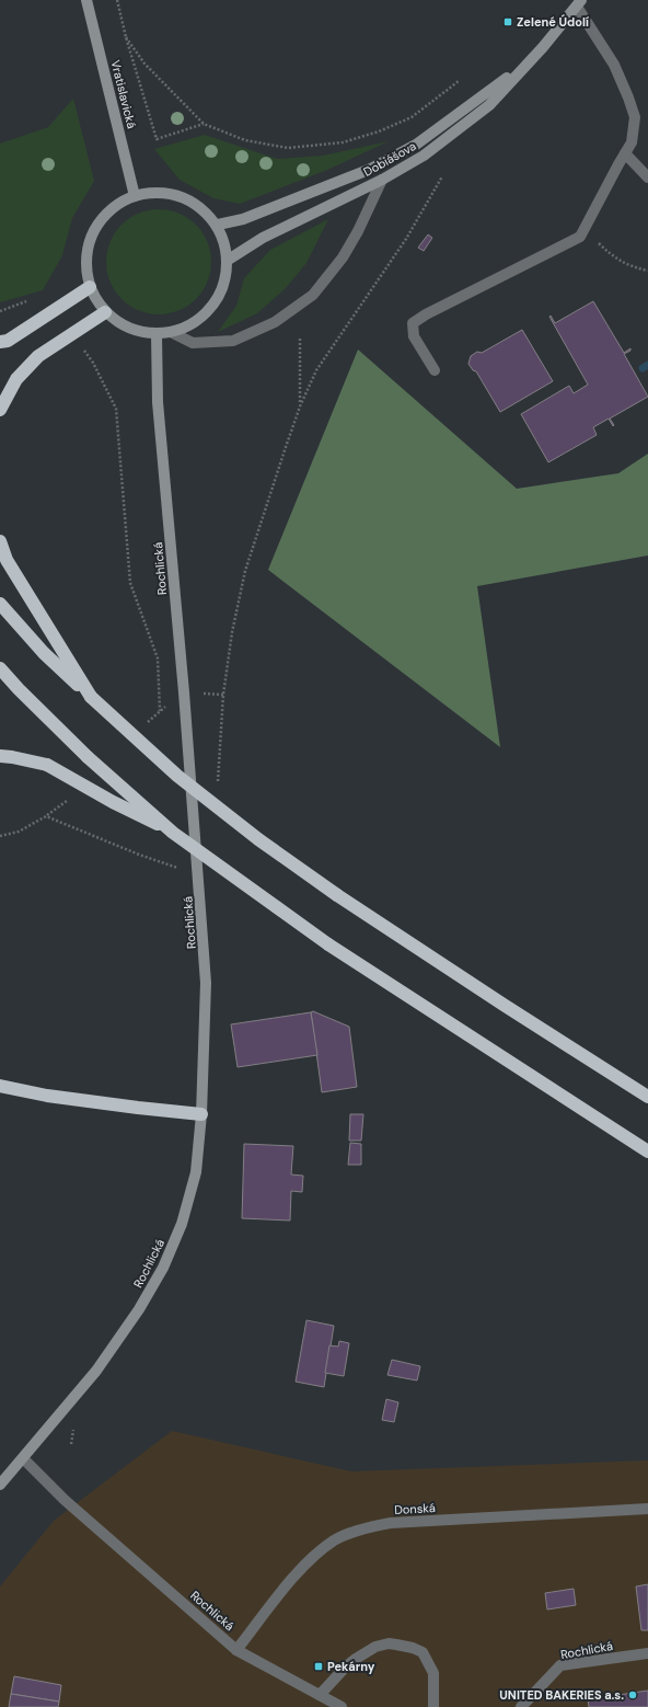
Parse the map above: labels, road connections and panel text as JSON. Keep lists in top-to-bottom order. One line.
{"streets":{"street":["Vratislavická","Dobiášova","Rochlická","Donská"]},"crossings":[["Vratislavická","Dobiášova"],["Vratislavická","Rochlická"],["Dobiášova","Rochlická"],["Rochlická","Donská"]],"places":{"transit":["Zelené Údolí","Pekárny"],"other":["UNITED BAKERIES a.s."]}}
